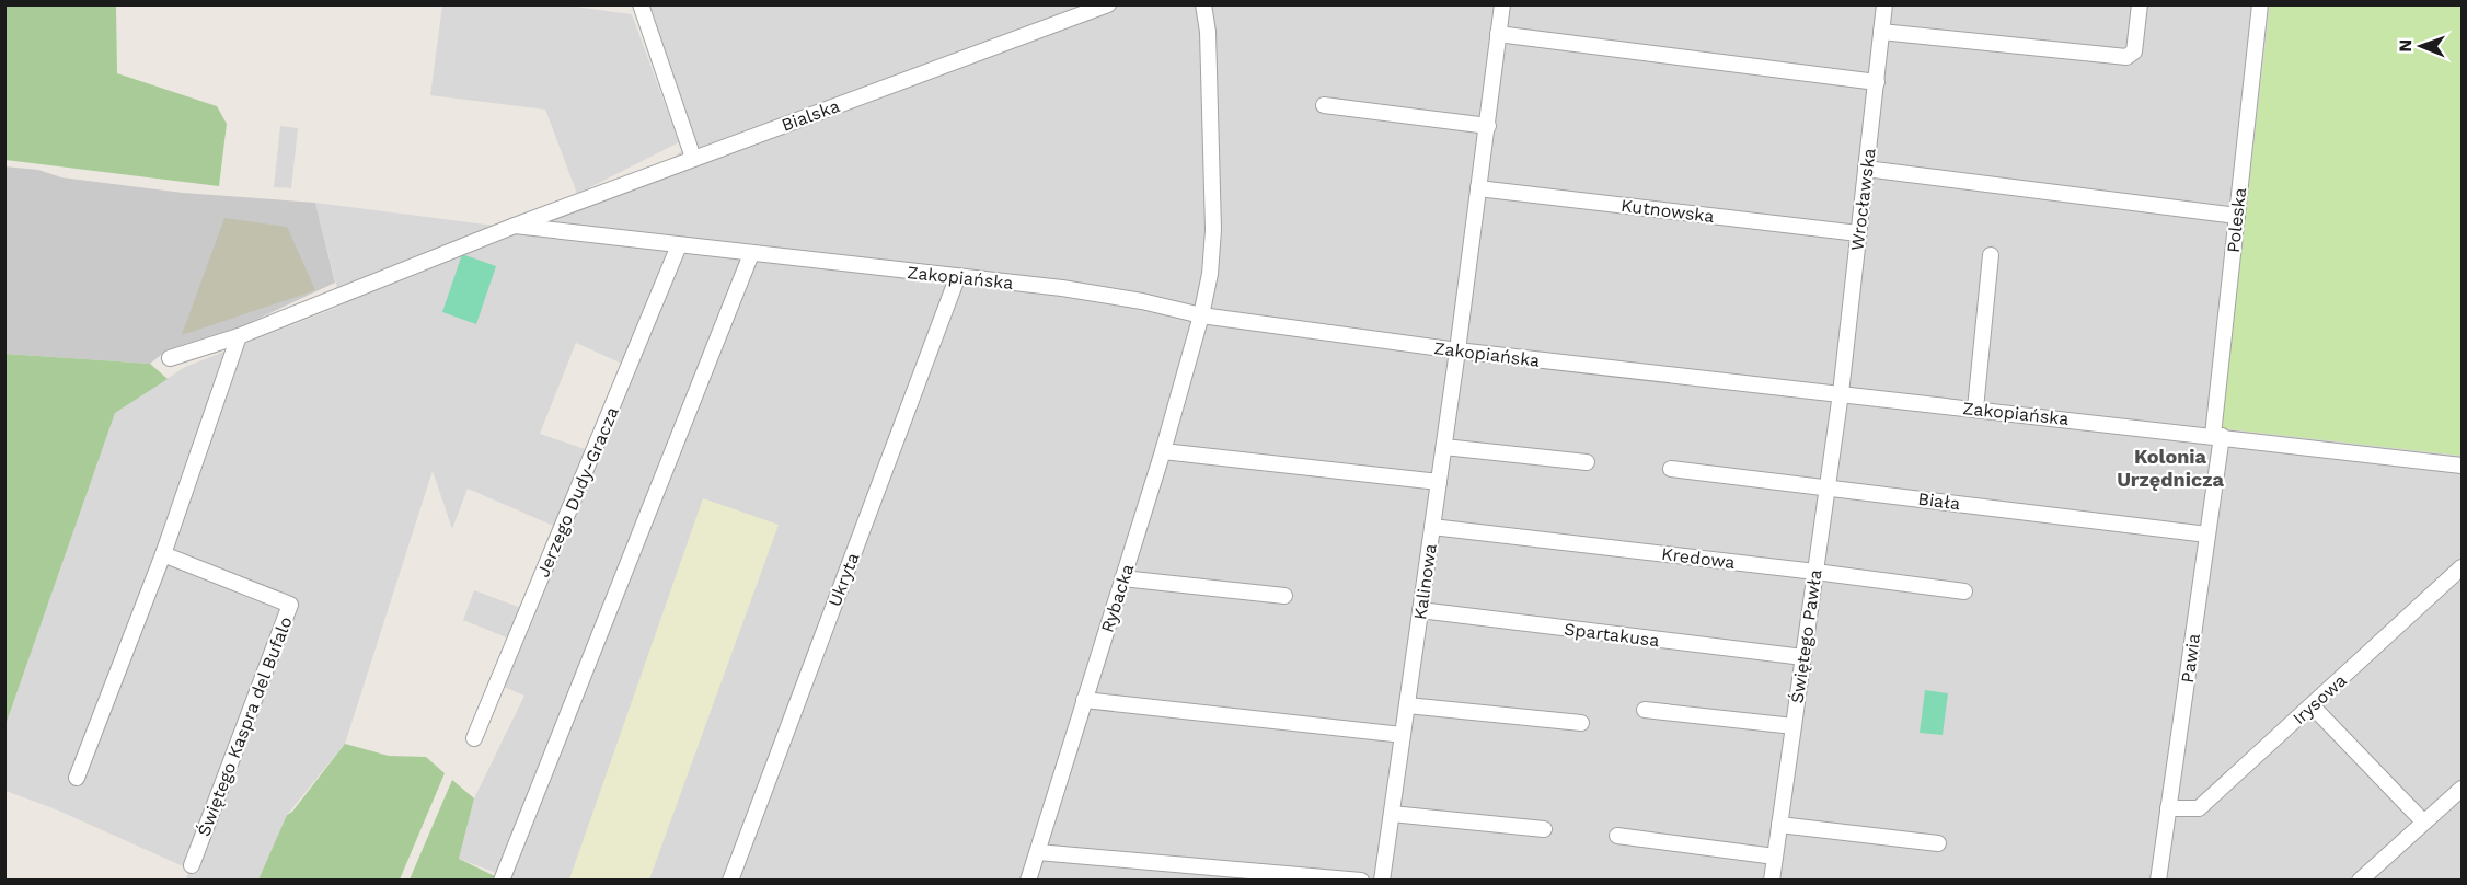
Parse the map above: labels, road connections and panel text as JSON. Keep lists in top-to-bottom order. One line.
{"streets":{"street":["Bialska","Wrocławska","Kutnowska","Poleska","Zakopiańska","Jerzego Dudy-Gracza","Biała","Kredowa","Ukryta","Kalinowa","Rybacka","Spartakusa","Świętego Pawła","Pawia","Irysowa","Świętego Kaspra del Bufalo"]},"crossings":[["Bialska","Zakopiańska"],["Wrocławska","Kutnowska"],["Wrocławska","Zakopiańska"],["Wrocławska","Świętego Pawła"],["Kutnowska","Kalinowa"],["Poleska","Zakopiańska"],["Poleska","Pawia"],["Zakopiańska","Jerzego Dudy-Gracza"],["Zakopiańska","Ukryta"],["Zakopiańska","Kalinowa"],["Zakopiańska","Rybacka"],["Zakopiańska","Świętego Pawła"],["Zakopiańska","Pawia"],["Biała","Świętego Pawła"],["Biała","Pawia"],["Kredowa","Kalinowa"],["Kredowa","Świętego Pawła"],["Kalinowa","Spartakusa"],["Spartakusa","Świętego Pawła"],["Pawia","Irysowa"]],"districts":["Kolonia Urzędnicza"],"north":"left"}
